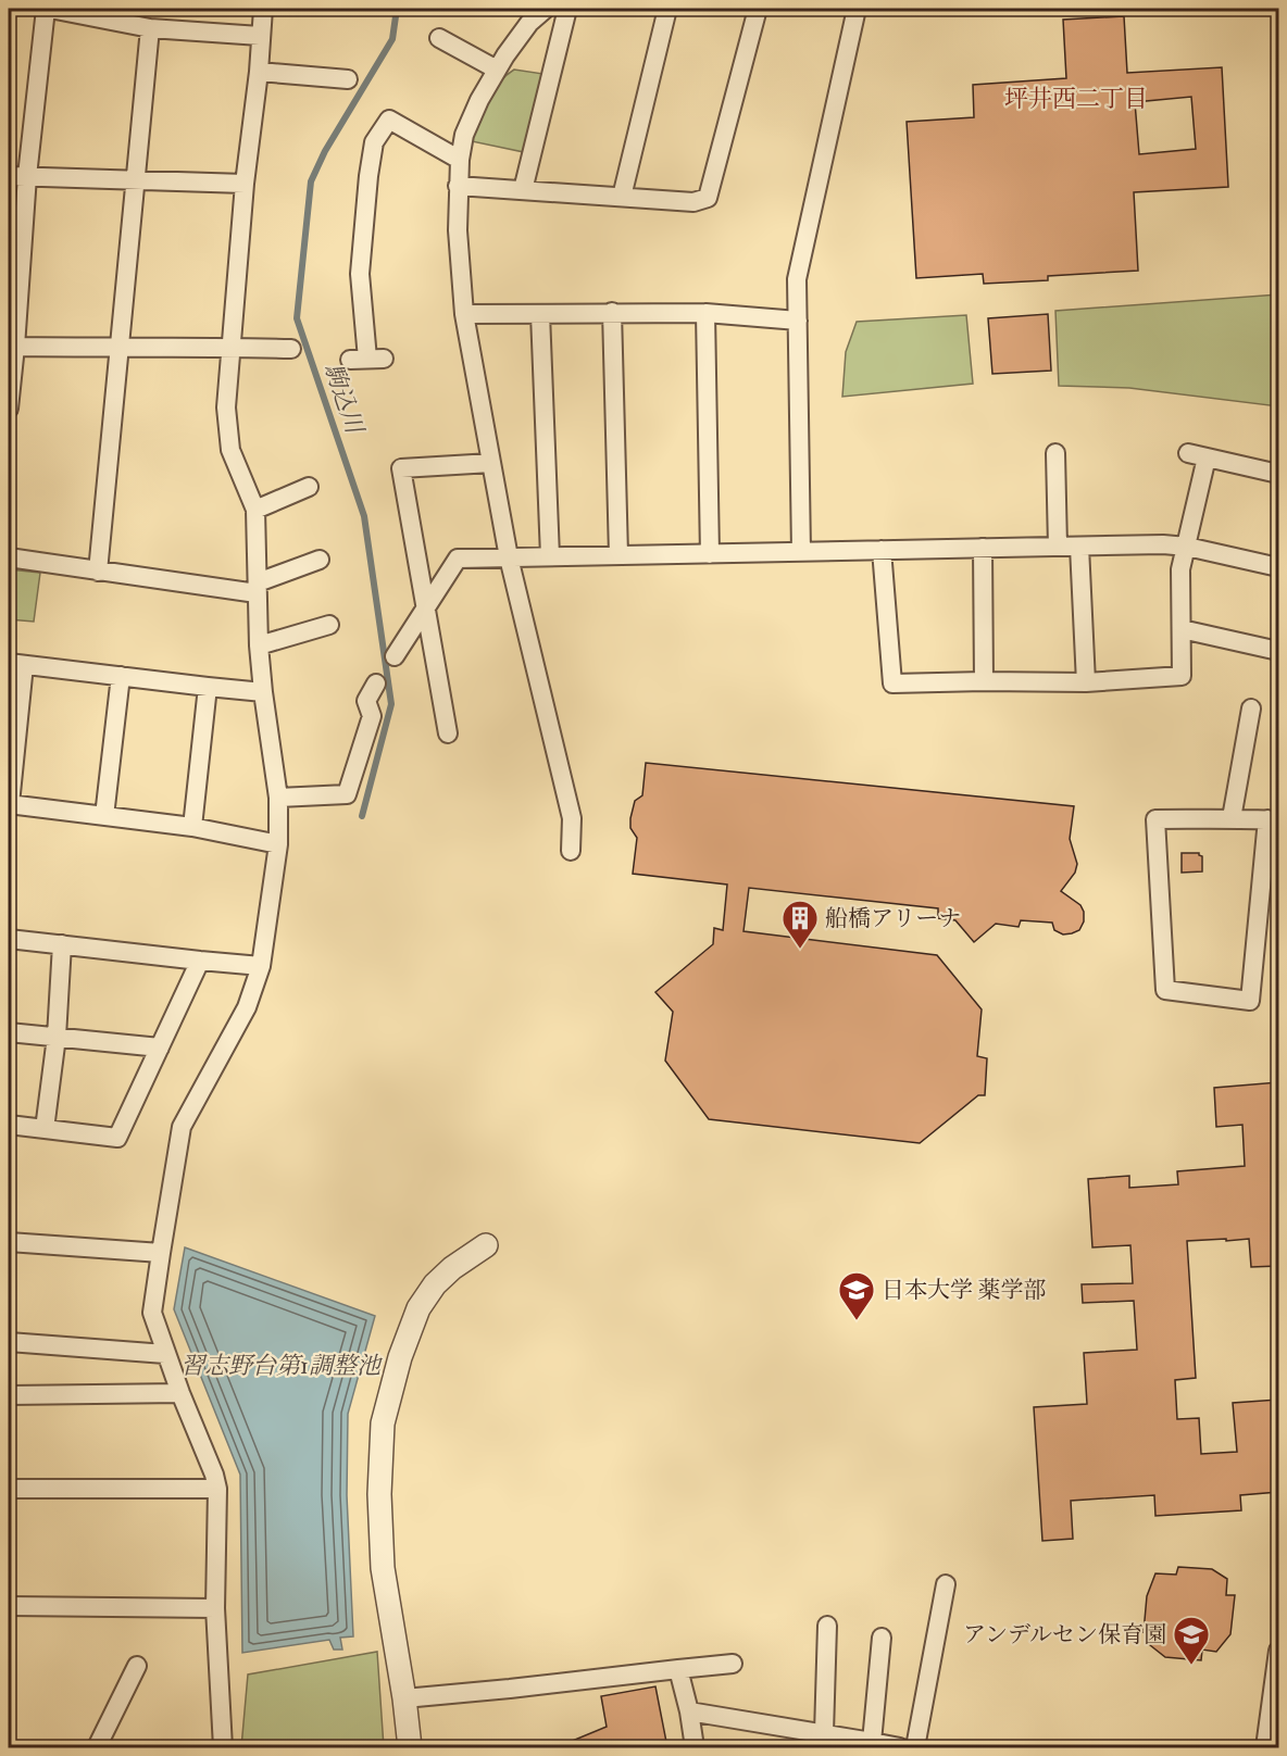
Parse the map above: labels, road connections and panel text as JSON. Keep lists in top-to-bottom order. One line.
{"districts":["坪井西二丁目"],"water":["駒込川","習志野台第1調整池"],"places":{"building":["船橋アリーナ"],"school or university":["日本大学 薬学部","アンデルセン保育園"]}}
